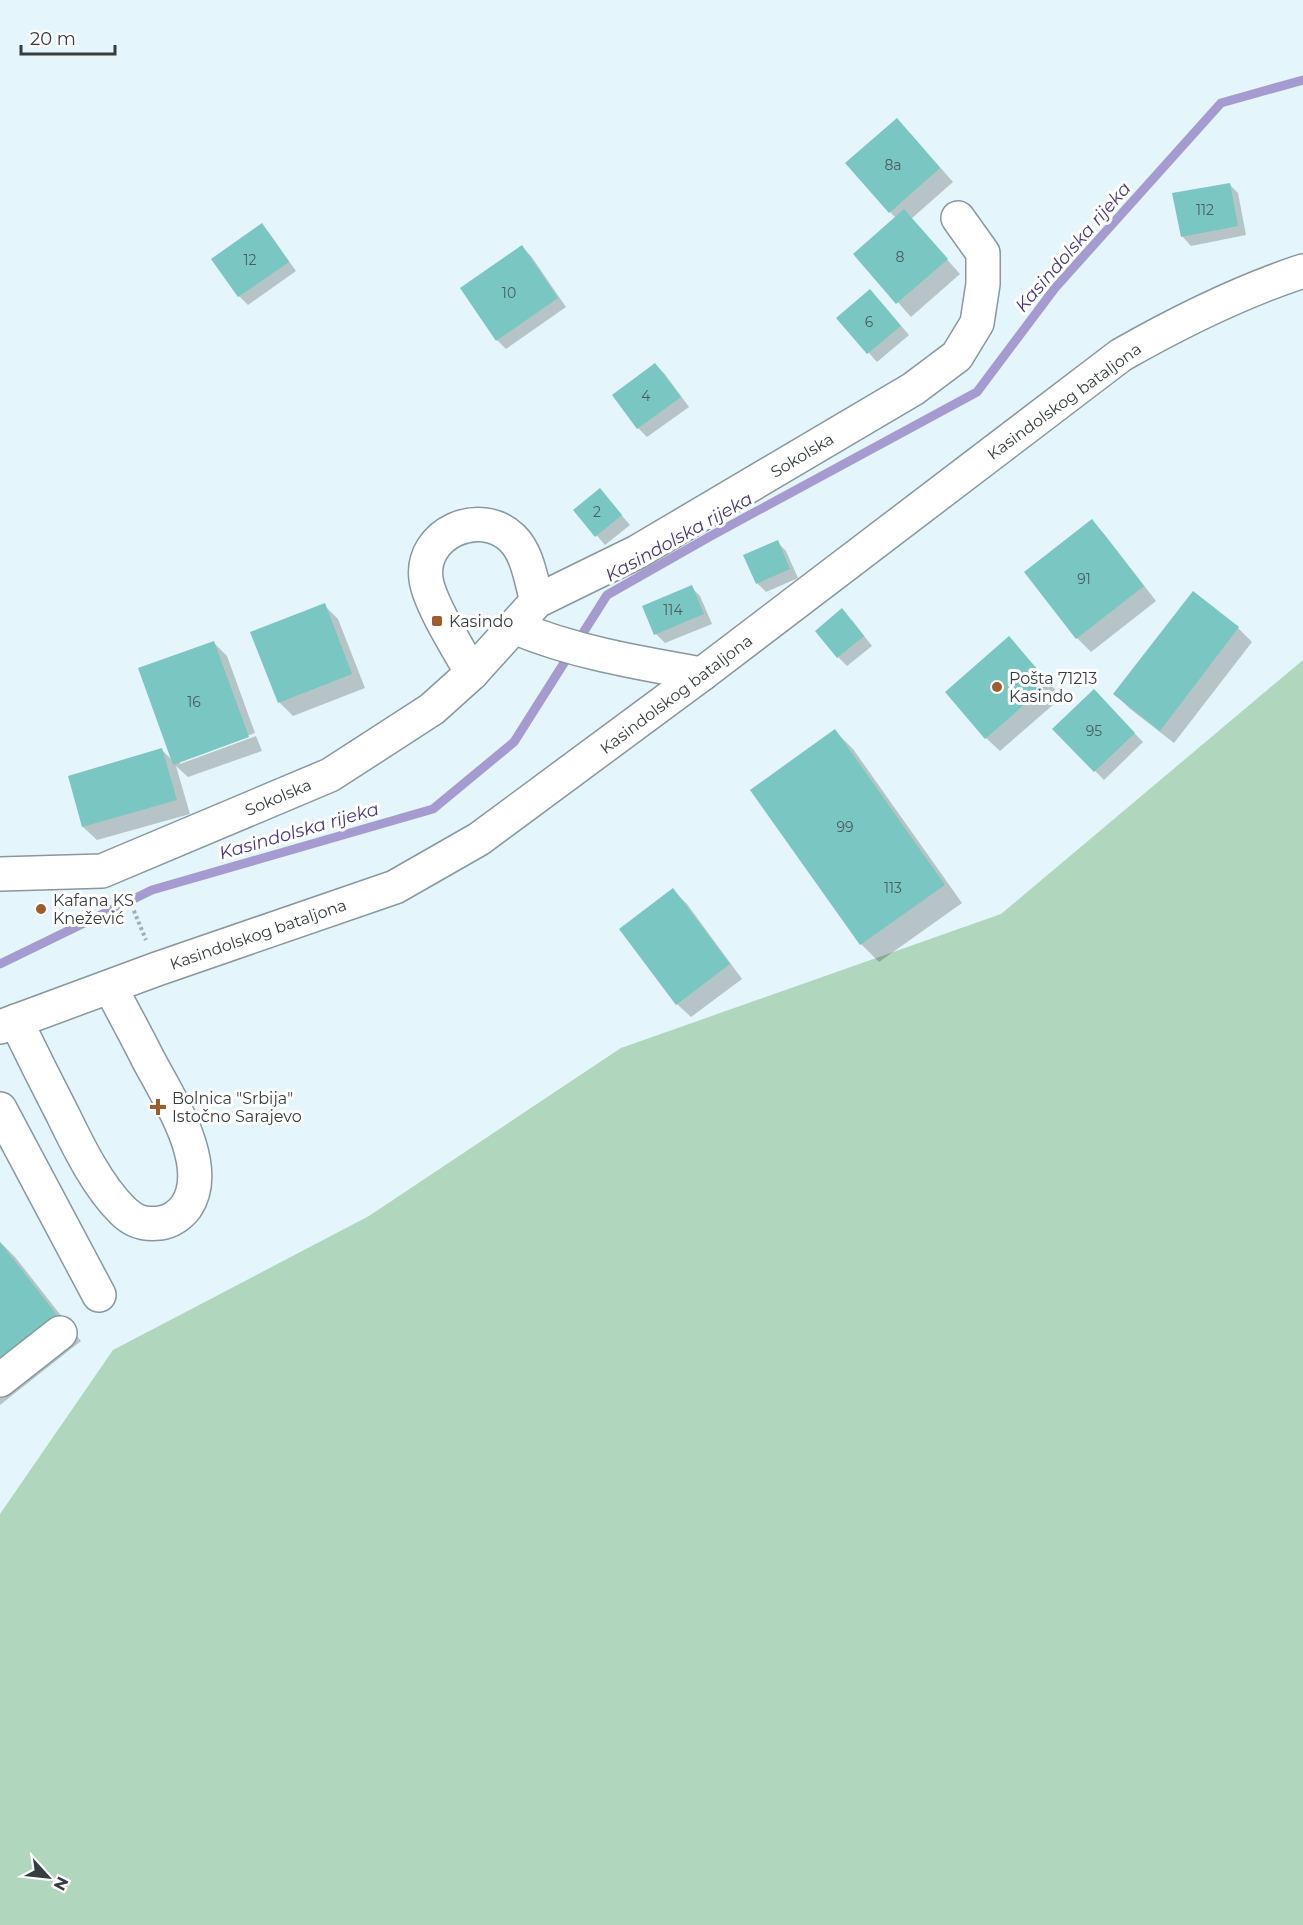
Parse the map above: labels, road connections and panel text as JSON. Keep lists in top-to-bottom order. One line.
{"streets":{"street":["Kasindolskog bataljona","Sokolska"]},"water":["Kasindolska rijeka"],"places":{"transit":["Kasindo"],"other":["Pošta 71213 Kasindo","Kafana KS Knežević"],"health":["Bolnica \"Srbija\" Istočno Sarajevo"]},"house_numbers":["8a","112","8","12","10","6","4","2","91","114","16","95","99","113"],"scale_bar":"20 m","north":"bottom right"}
